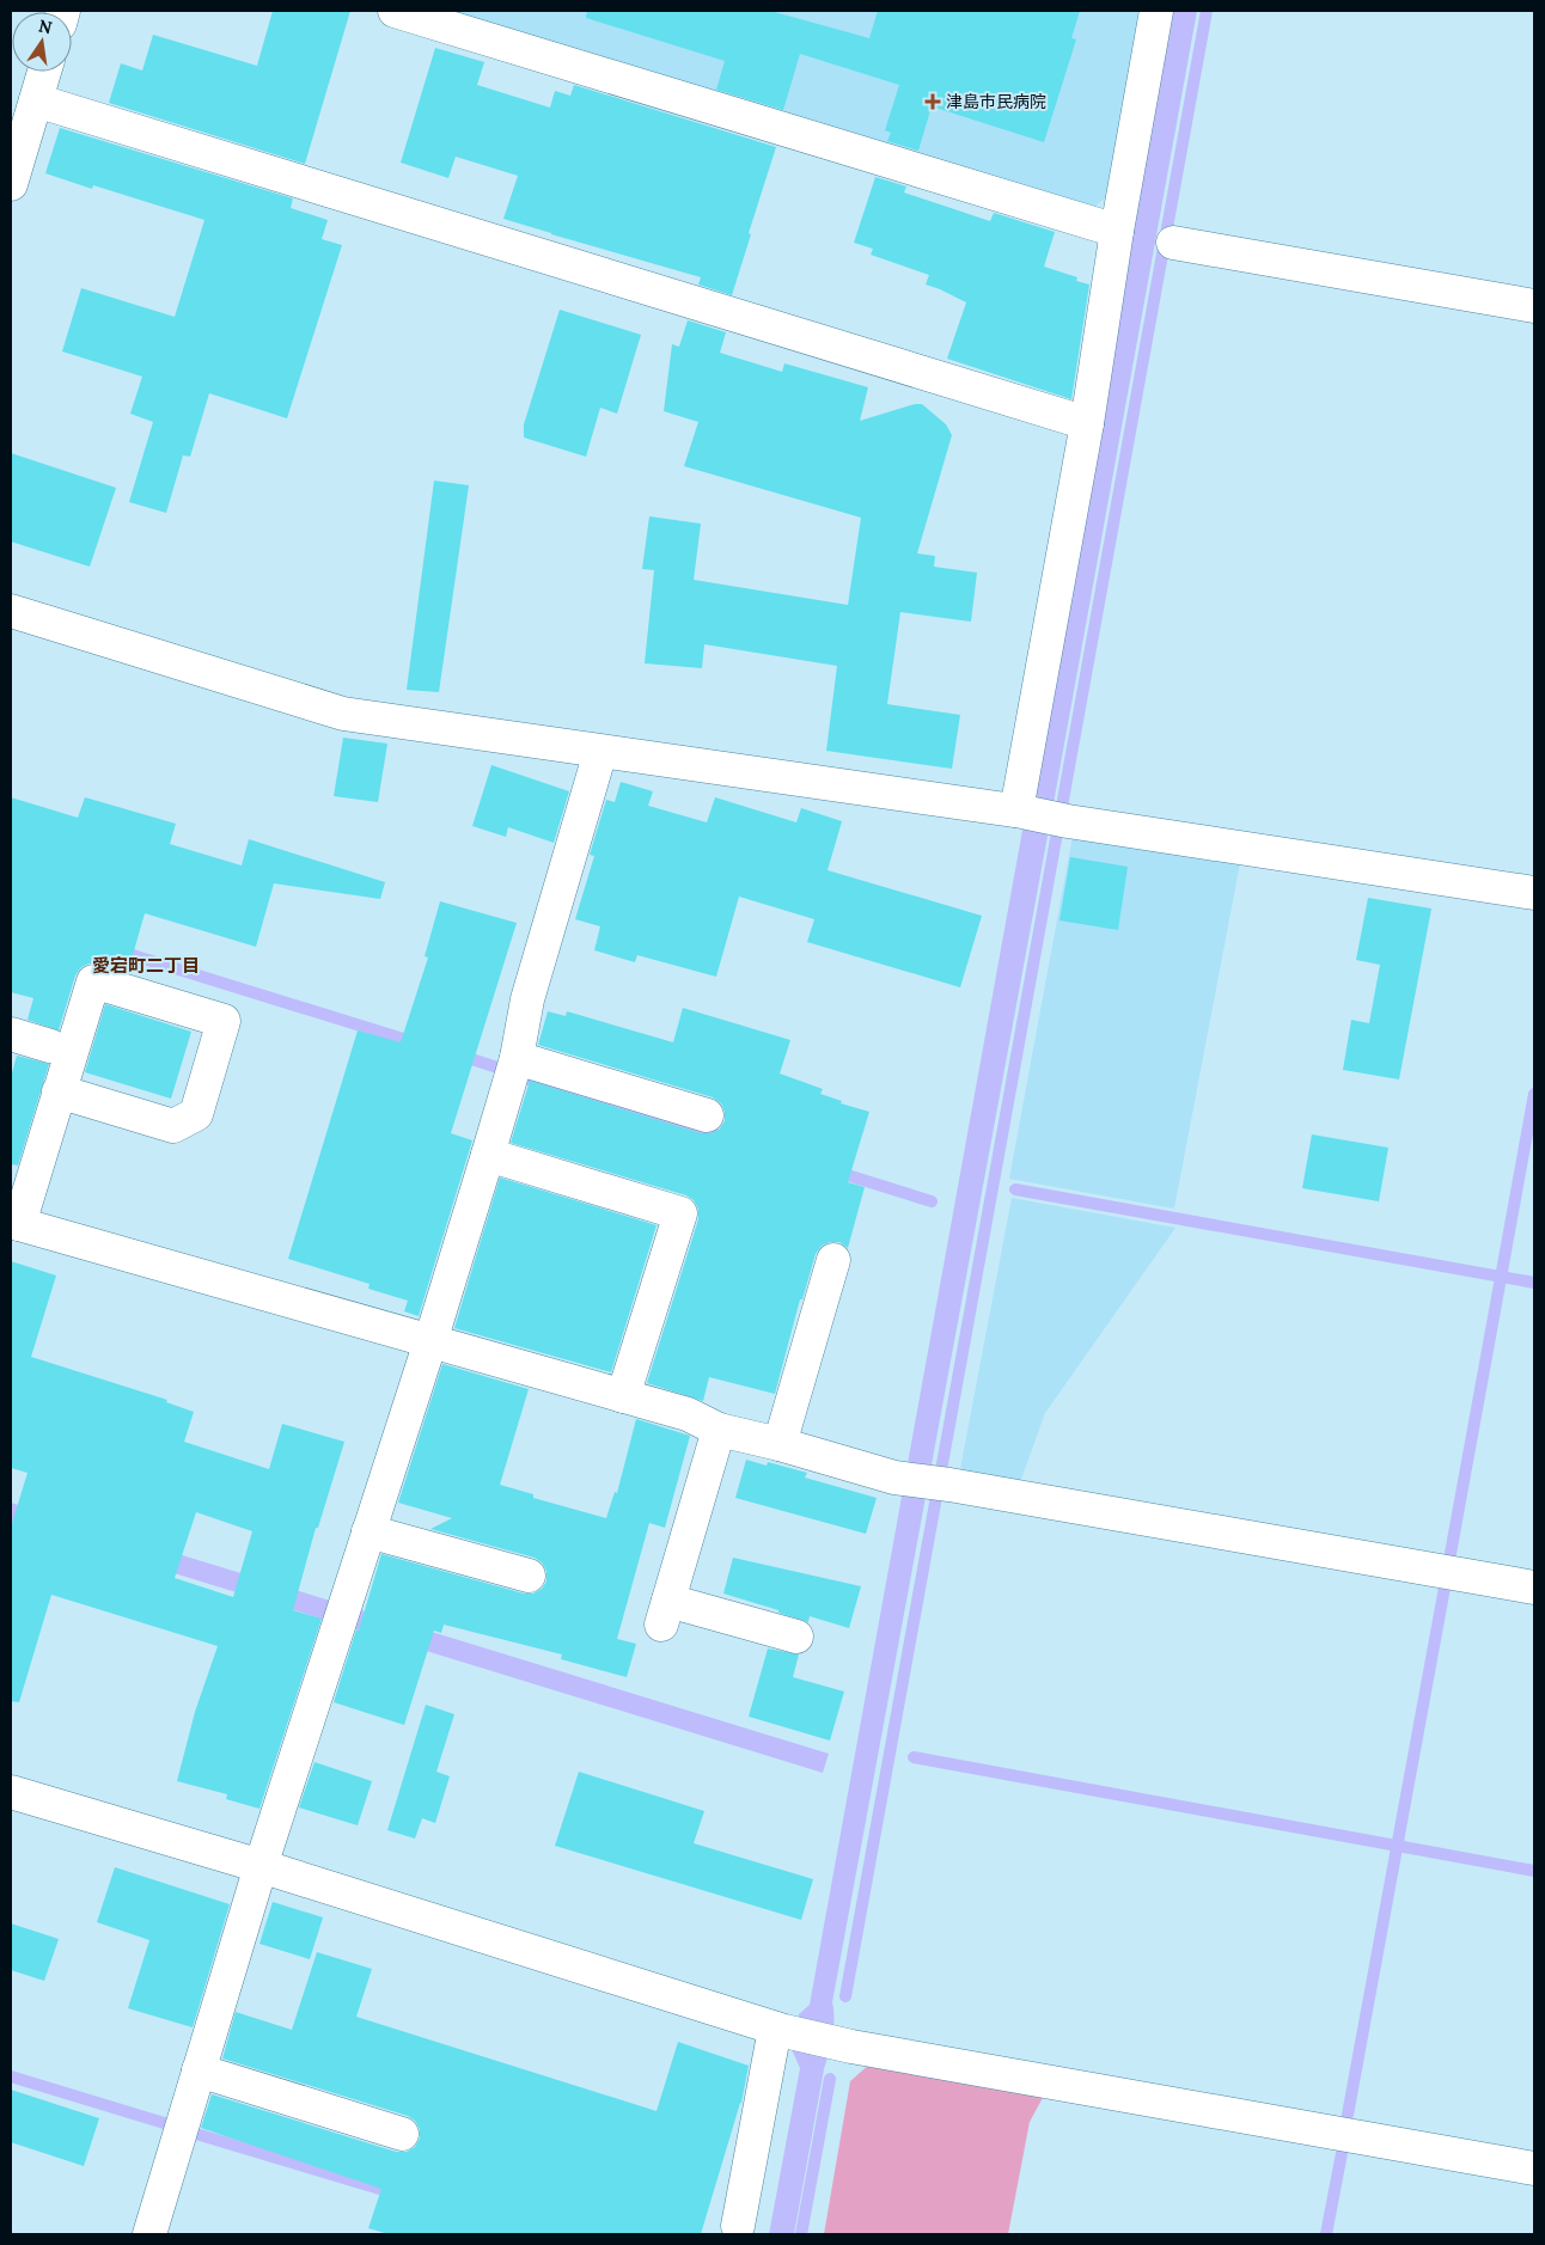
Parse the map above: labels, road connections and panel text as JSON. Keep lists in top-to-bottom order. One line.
{"districts":["愛宕町二丁目"],"places":{"health":["津島市民病院"]},"north":"top"}
